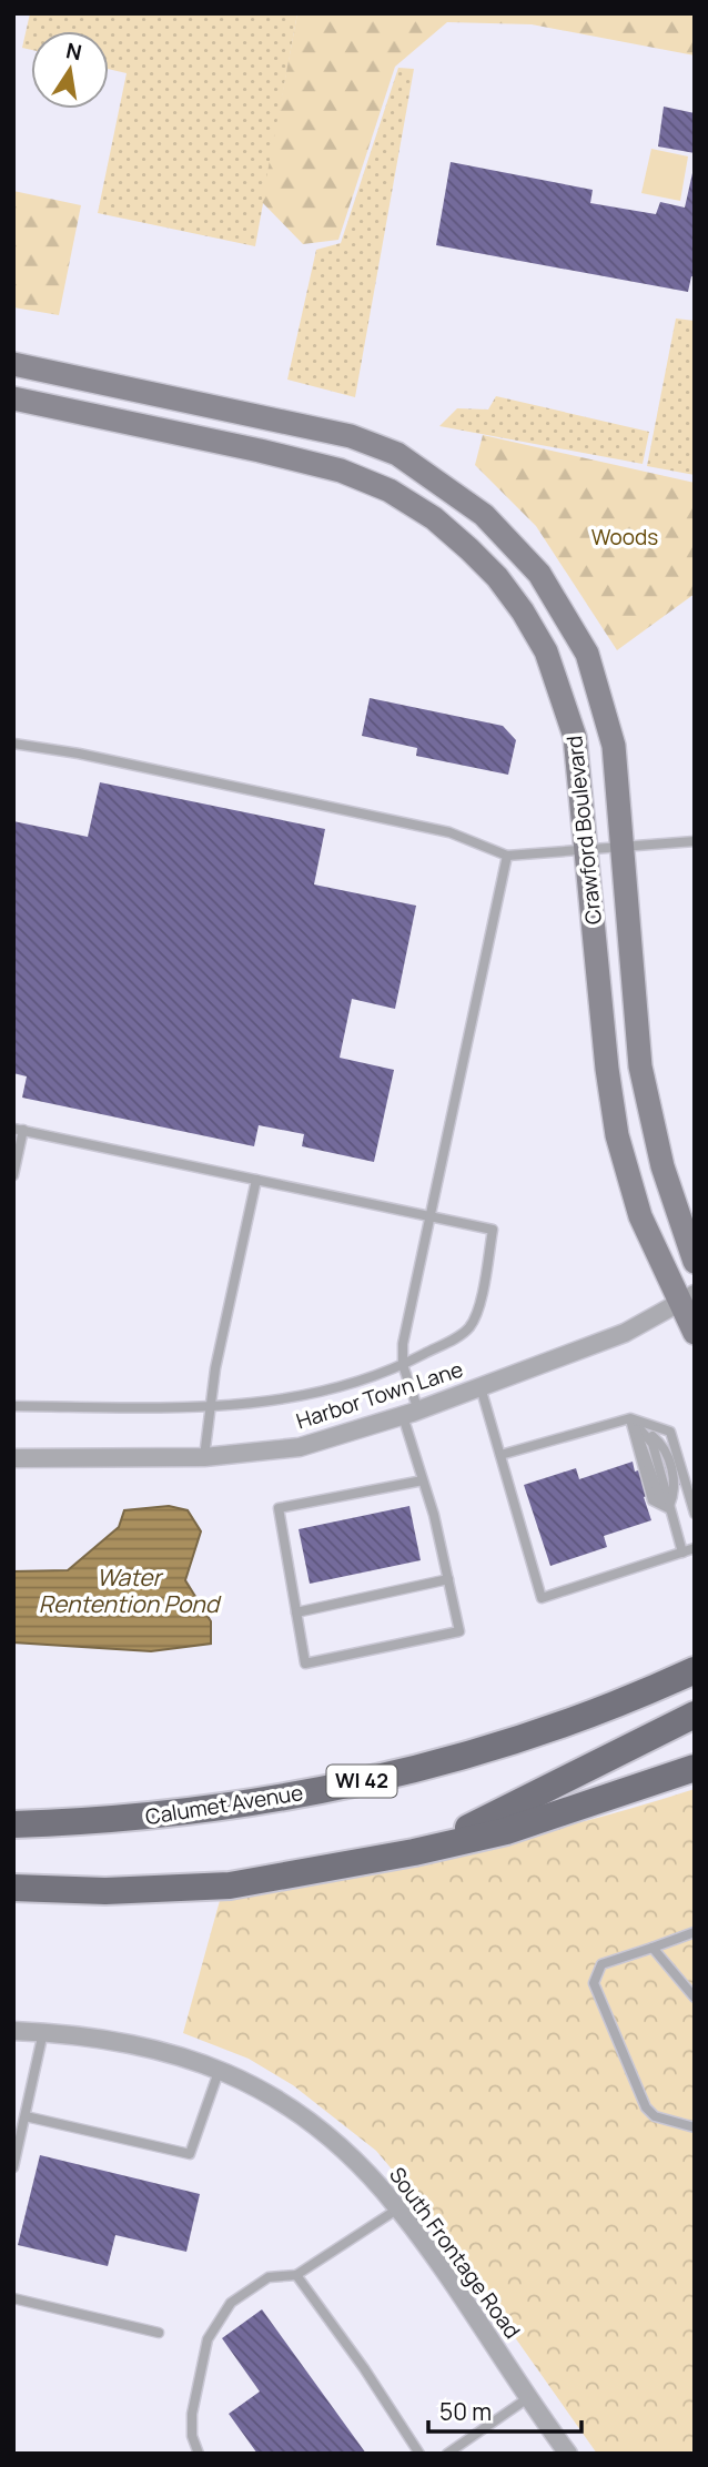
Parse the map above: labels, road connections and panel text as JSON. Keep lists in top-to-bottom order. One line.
{"streets":{"main road":["WI 42","Calumet Avenue"],"street":["Crawford Boulevard","Harbor Town Lane","South Frontage Road"]},"crossings":[["Crawford Boulevard","Harbor Town Lane"]],"water":["Water Rentention Pond"],"parks":["Woods"],"scale_bar":"50 m","north":"top"}
